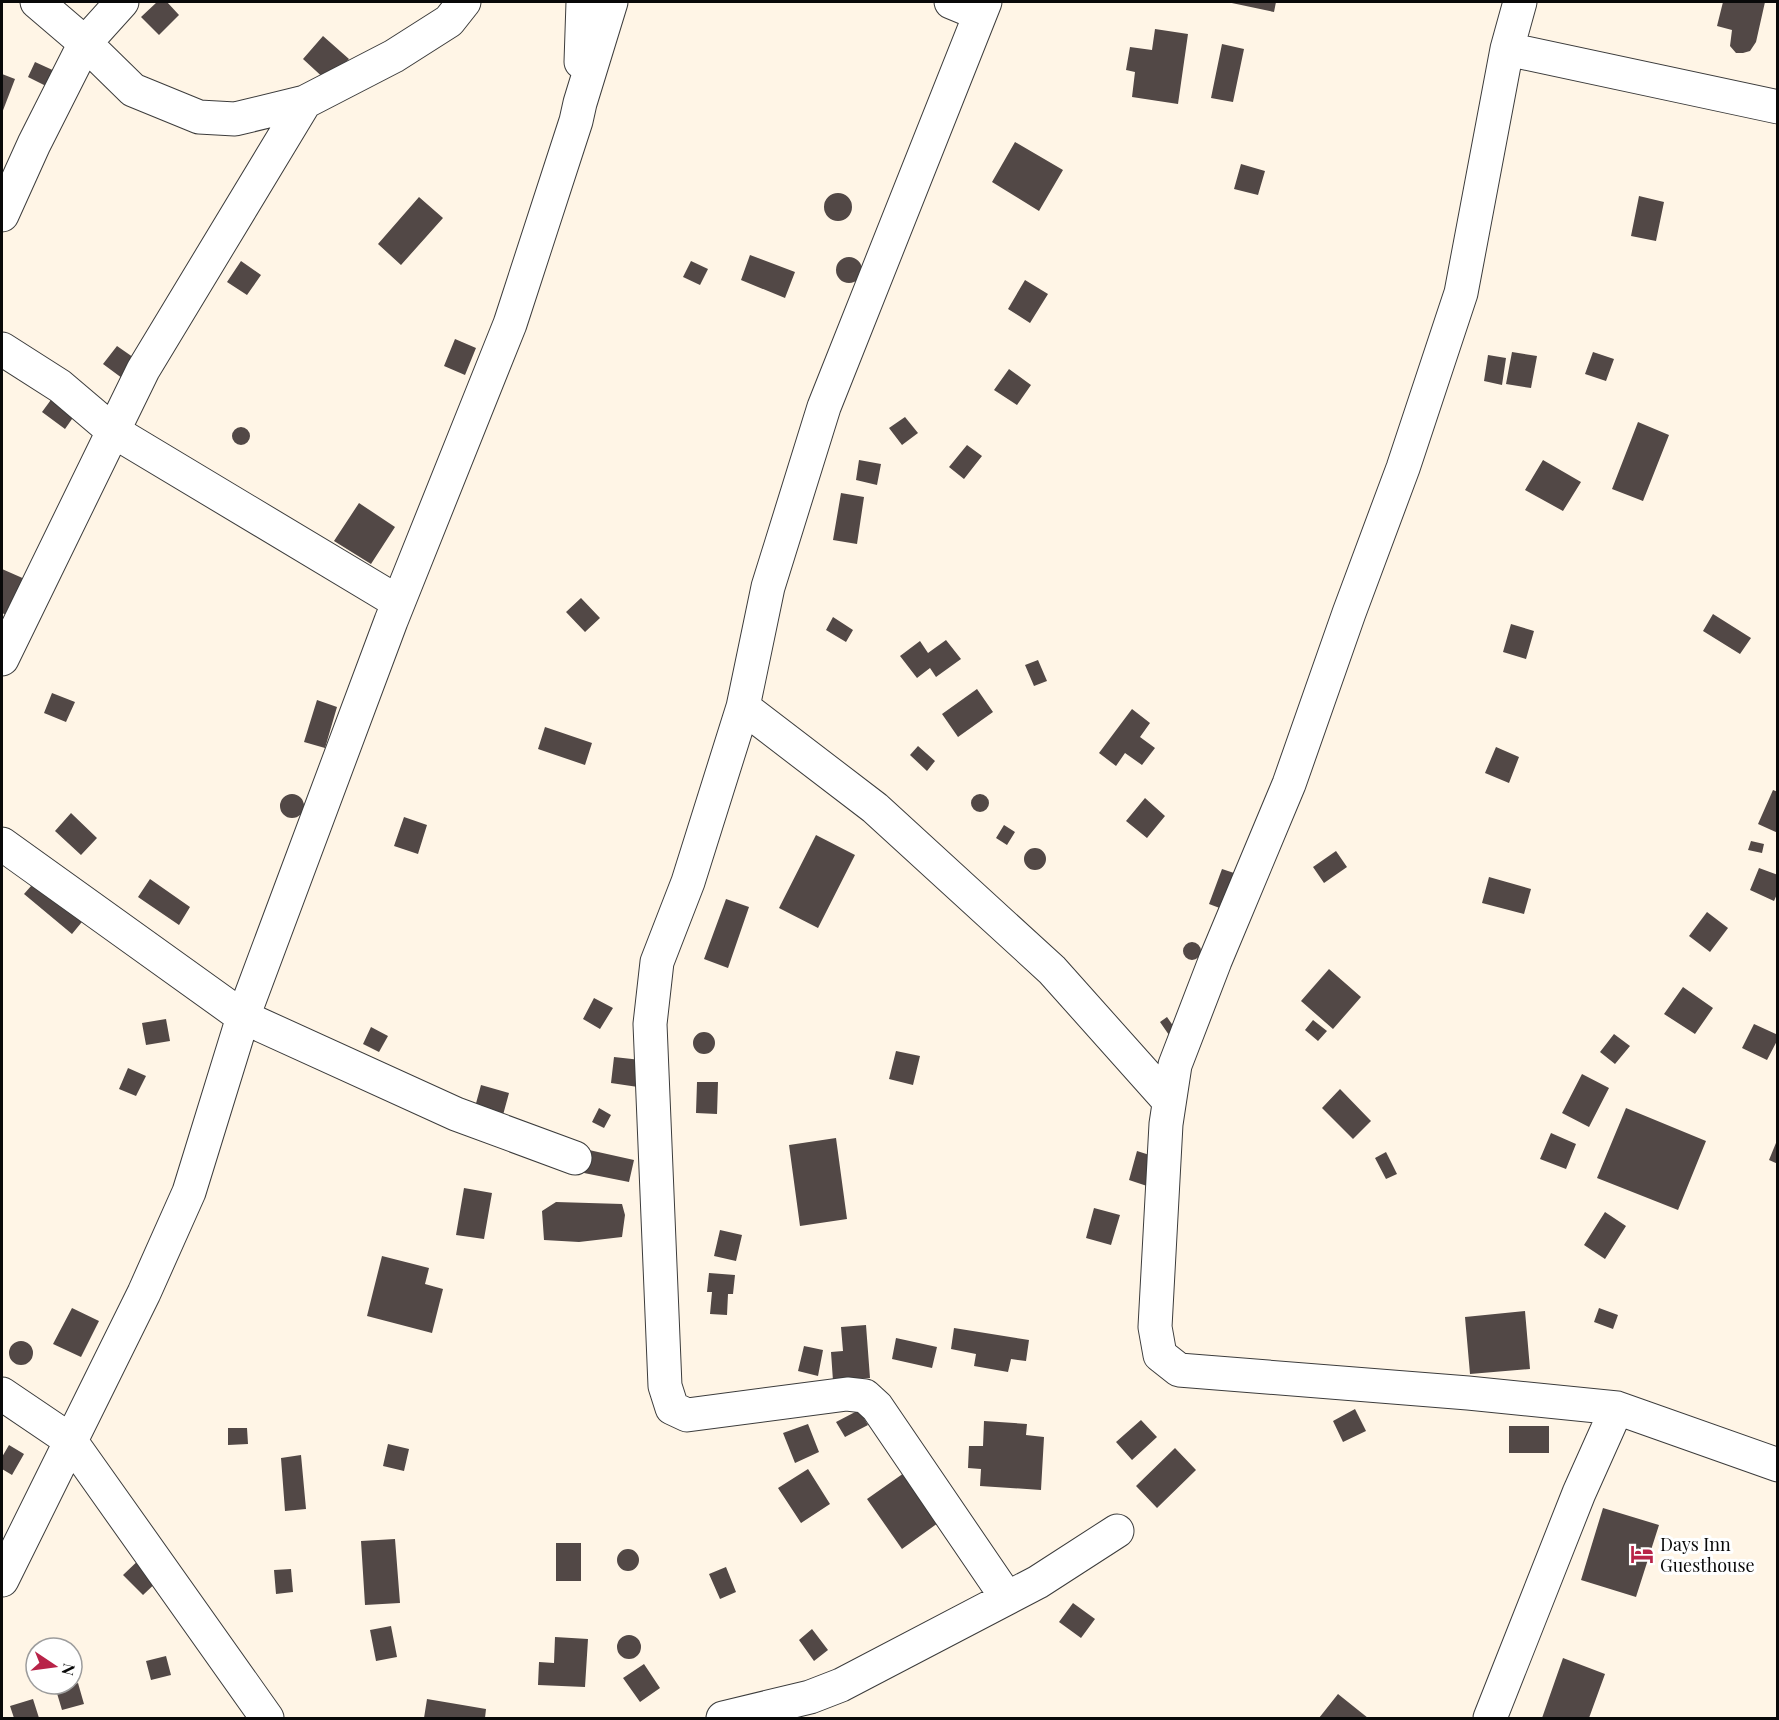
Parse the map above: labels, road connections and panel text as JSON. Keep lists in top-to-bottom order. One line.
{"places":{"hotel":["Days Inn Guesthouse"]},"north":"right"}
